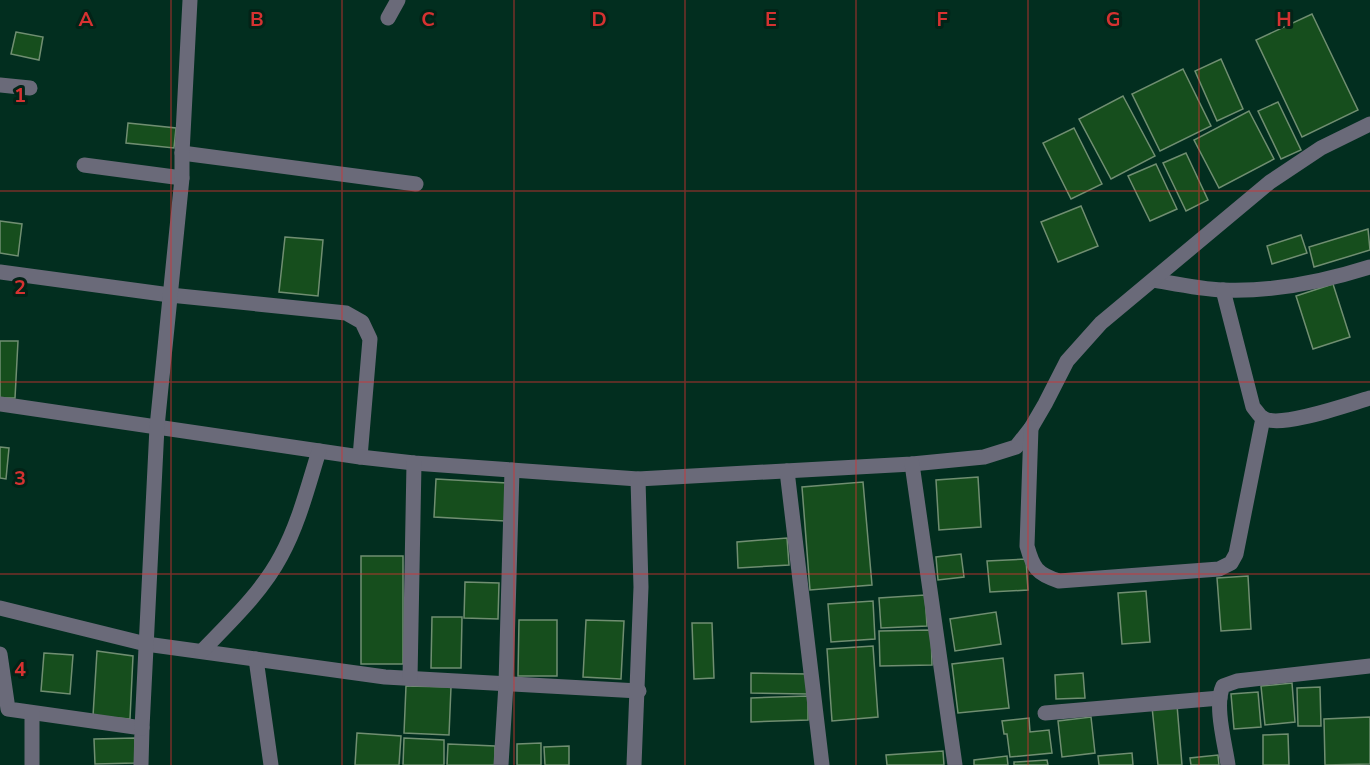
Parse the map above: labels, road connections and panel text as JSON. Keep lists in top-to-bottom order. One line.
{"grid":{"columns":["A","B","C","D","E","F","G","H"],"rows":["1","2","3","4"]}}
